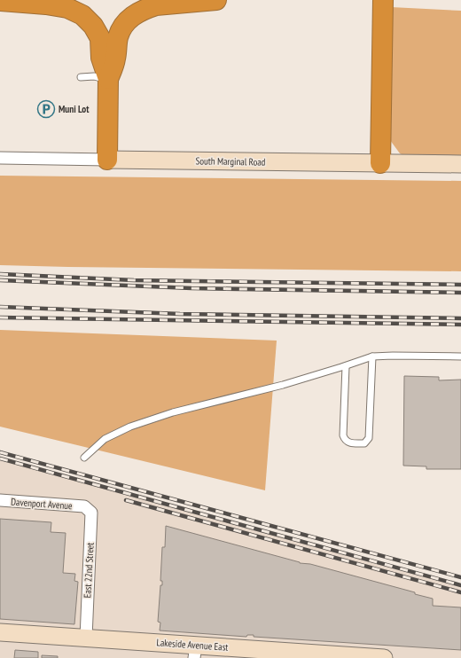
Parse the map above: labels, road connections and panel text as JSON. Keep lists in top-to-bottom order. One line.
{"streets":{"street":["South Marginal Road","Davenport Avenue","East 22nd Street","Lakeside Avenue East"]},"crossings":[["Davenport Avenue","East 22nd Street"],["East 22nd Street","Lakeside Avenue East"]],"places":{"parking":["Muni Lot"]}}
